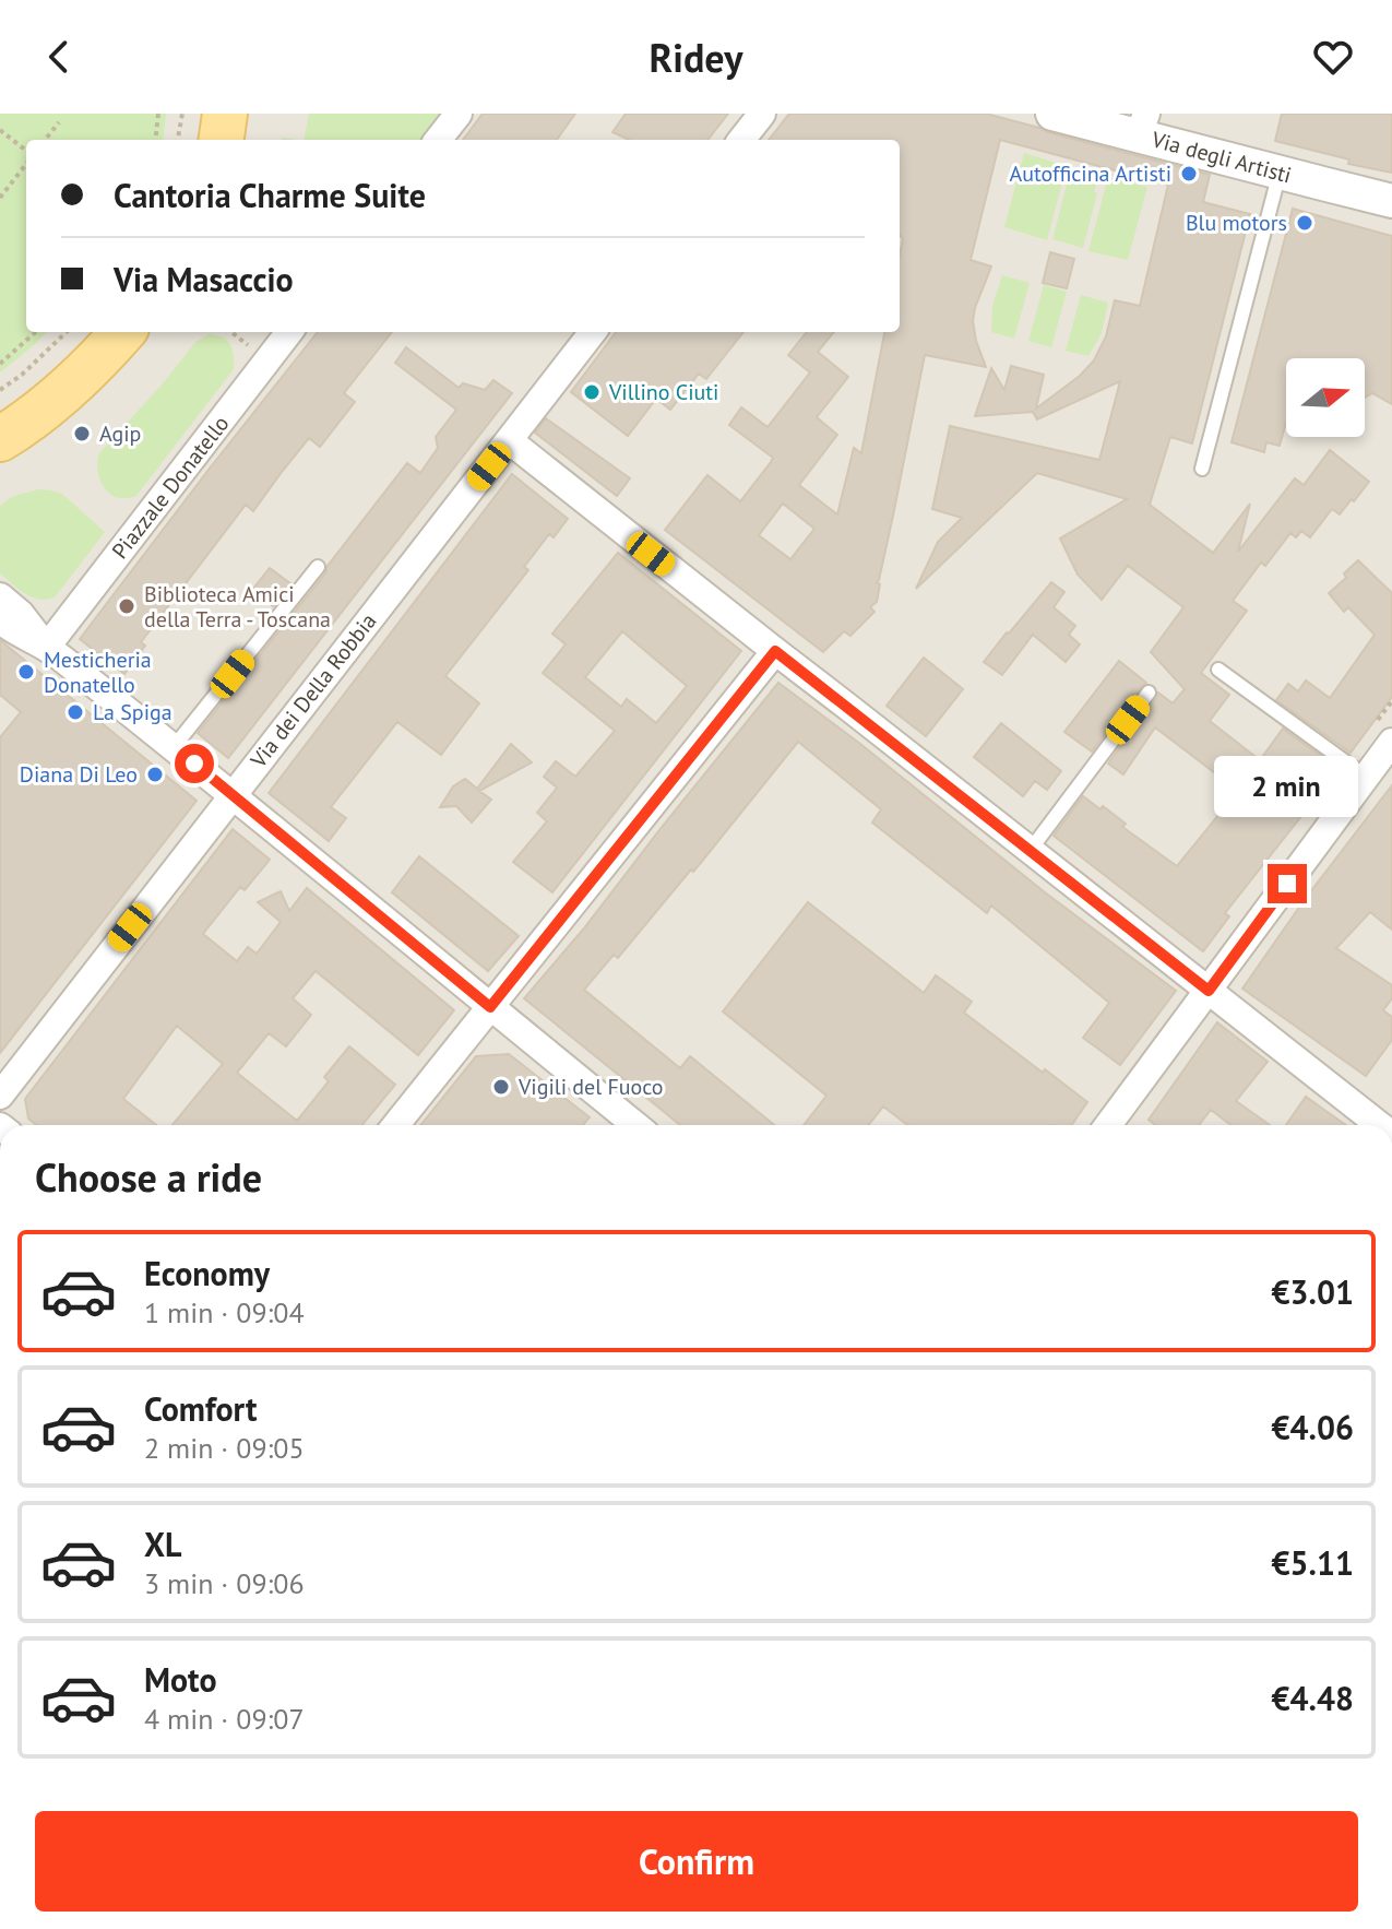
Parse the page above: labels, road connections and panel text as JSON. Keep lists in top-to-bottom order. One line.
{"streets":{"street":["Via degli Artisti","Piazzale Donatello","Via dei Della Robbia"]},"places":["Autofficina Artisti","Blu motors","Villino Ciuti","Agip","Biblioteca Amici della Terra - Toscana","Mesticheria Donatello","La Spiga","Diana Di Leo","Vigili del Fuoco"],"north":"right","page":{"header":"Ridey","banner":["Cantoria Charme Suite","Via Masaccio"],"bubble":"2 min","heading":"Choose a ride","list":[{"name":"Economy","note":"1 min · 09:04","value":"€3.01"},{"name":"Comfort","note":"2 min · 09:05","value":"€4.06"},{"name":"XL","note":"3 min · 09:06","value":"€5.11"},{"name":"Moto","note":"4 min · 09:07","value":"€4.48"}],"buttons":"Confirm"}}
